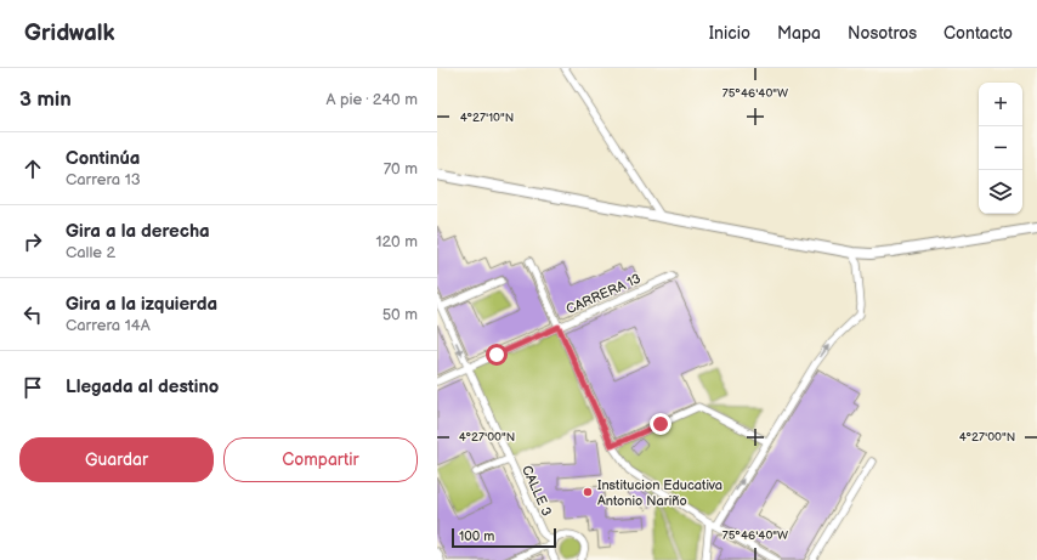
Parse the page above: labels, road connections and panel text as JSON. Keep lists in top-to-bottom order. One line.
{"streets":{"street":["CARRERA 13","CALLE 3"]},"crossings":[["CARRERA 13","CALLE 3"]],"places":["Institucion Educativa Antonio Nariño"],"scale_bar":"100 m","page":{"header":"Gridwalk","nav":["Inicio","Mapa","Nosotros","Contacto"],"heading":["3 min","A pie · 240 m"],"map_buttons":["+","−"],"list":[["Continúa","Carrera 13","70 m"],["Gira a la derecha","Calle 2","120 m"],["Gira a la izquierda","Carrera 14A","50 m"],"Llegada al destino"],"buttons":["Guardar","Compartir"],"scale":"100 m"},"coordinates":["75°46'40\"W","4°27'10\"N","4°27'00\"N"]}
